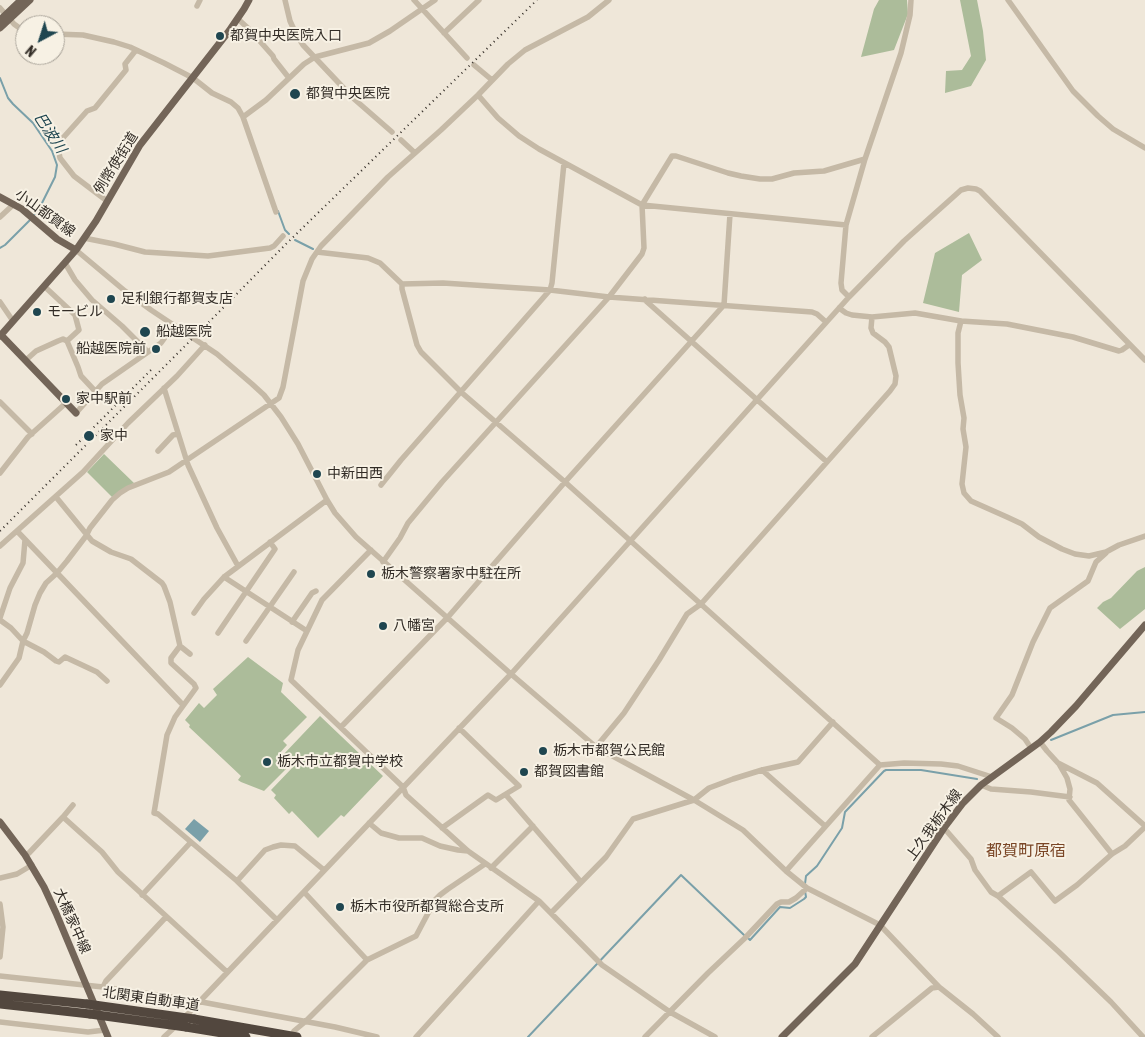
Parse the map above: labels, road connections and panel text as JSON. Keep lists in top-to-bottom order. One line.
{"streets":{"highway":["北関東自動車道"],"main road":["例幣使街道","小山都賀線","上久我栃木線","大橋家中線"]},"crossings":[["例幣使街道","小山都賀線"]],"districts":["都賀町原宿"],"water":["巴波川"],"places":["都賀中央医院入口","都賀中央医院","足利銀行都賀支店","モービル","船越医院","船越医院前","家中駅前","家中","中新田西","栃木警察署家中駐在所","八幡宮","栃木市都賀公民館","栃木市立都賀中学校","都賀図書館","栃木市役所都賀総合支所"],"north":"bottom left"}
